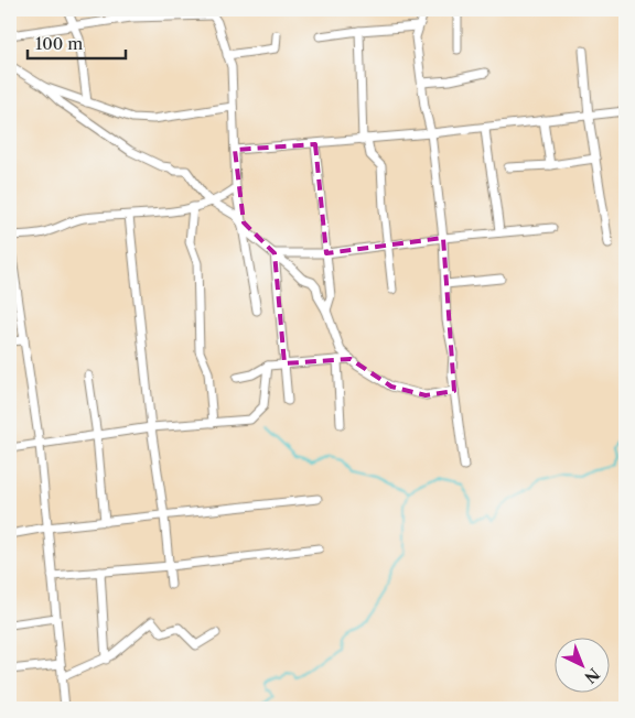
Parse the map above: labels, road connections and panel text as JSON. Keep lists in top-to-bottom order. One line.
{"scale_bar":"100 m","north":"bottom right"}
